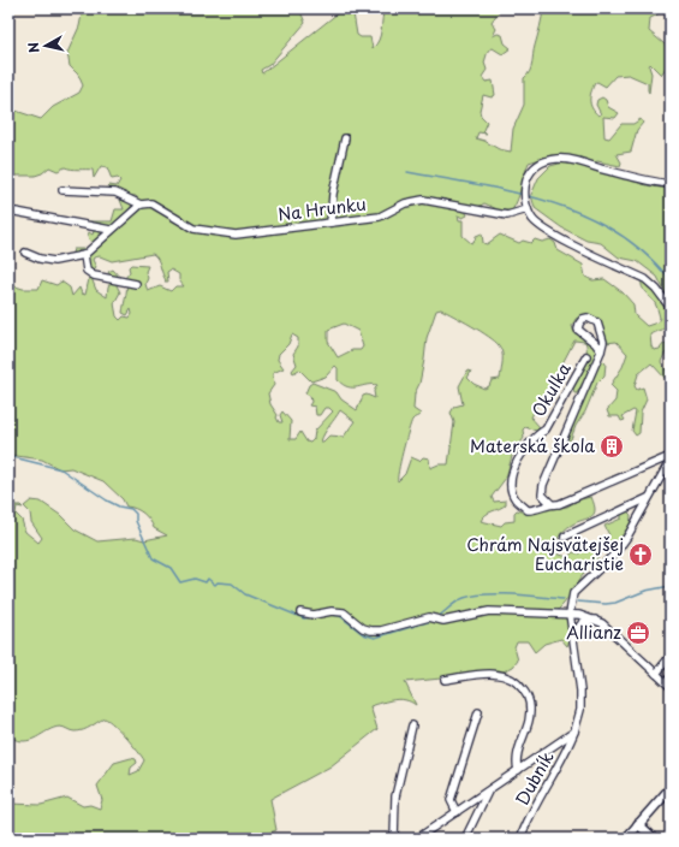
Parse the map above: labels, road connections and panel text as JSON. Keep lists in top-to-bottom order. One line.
{"streets":{"street":["Na Hrunku","Okulka","Dubník"]},"places":{"building":["Materská škola"],"church":["Chrám Najsvätejšej Eucharistie"],"office":["Allianz"]},"north":"left"}
